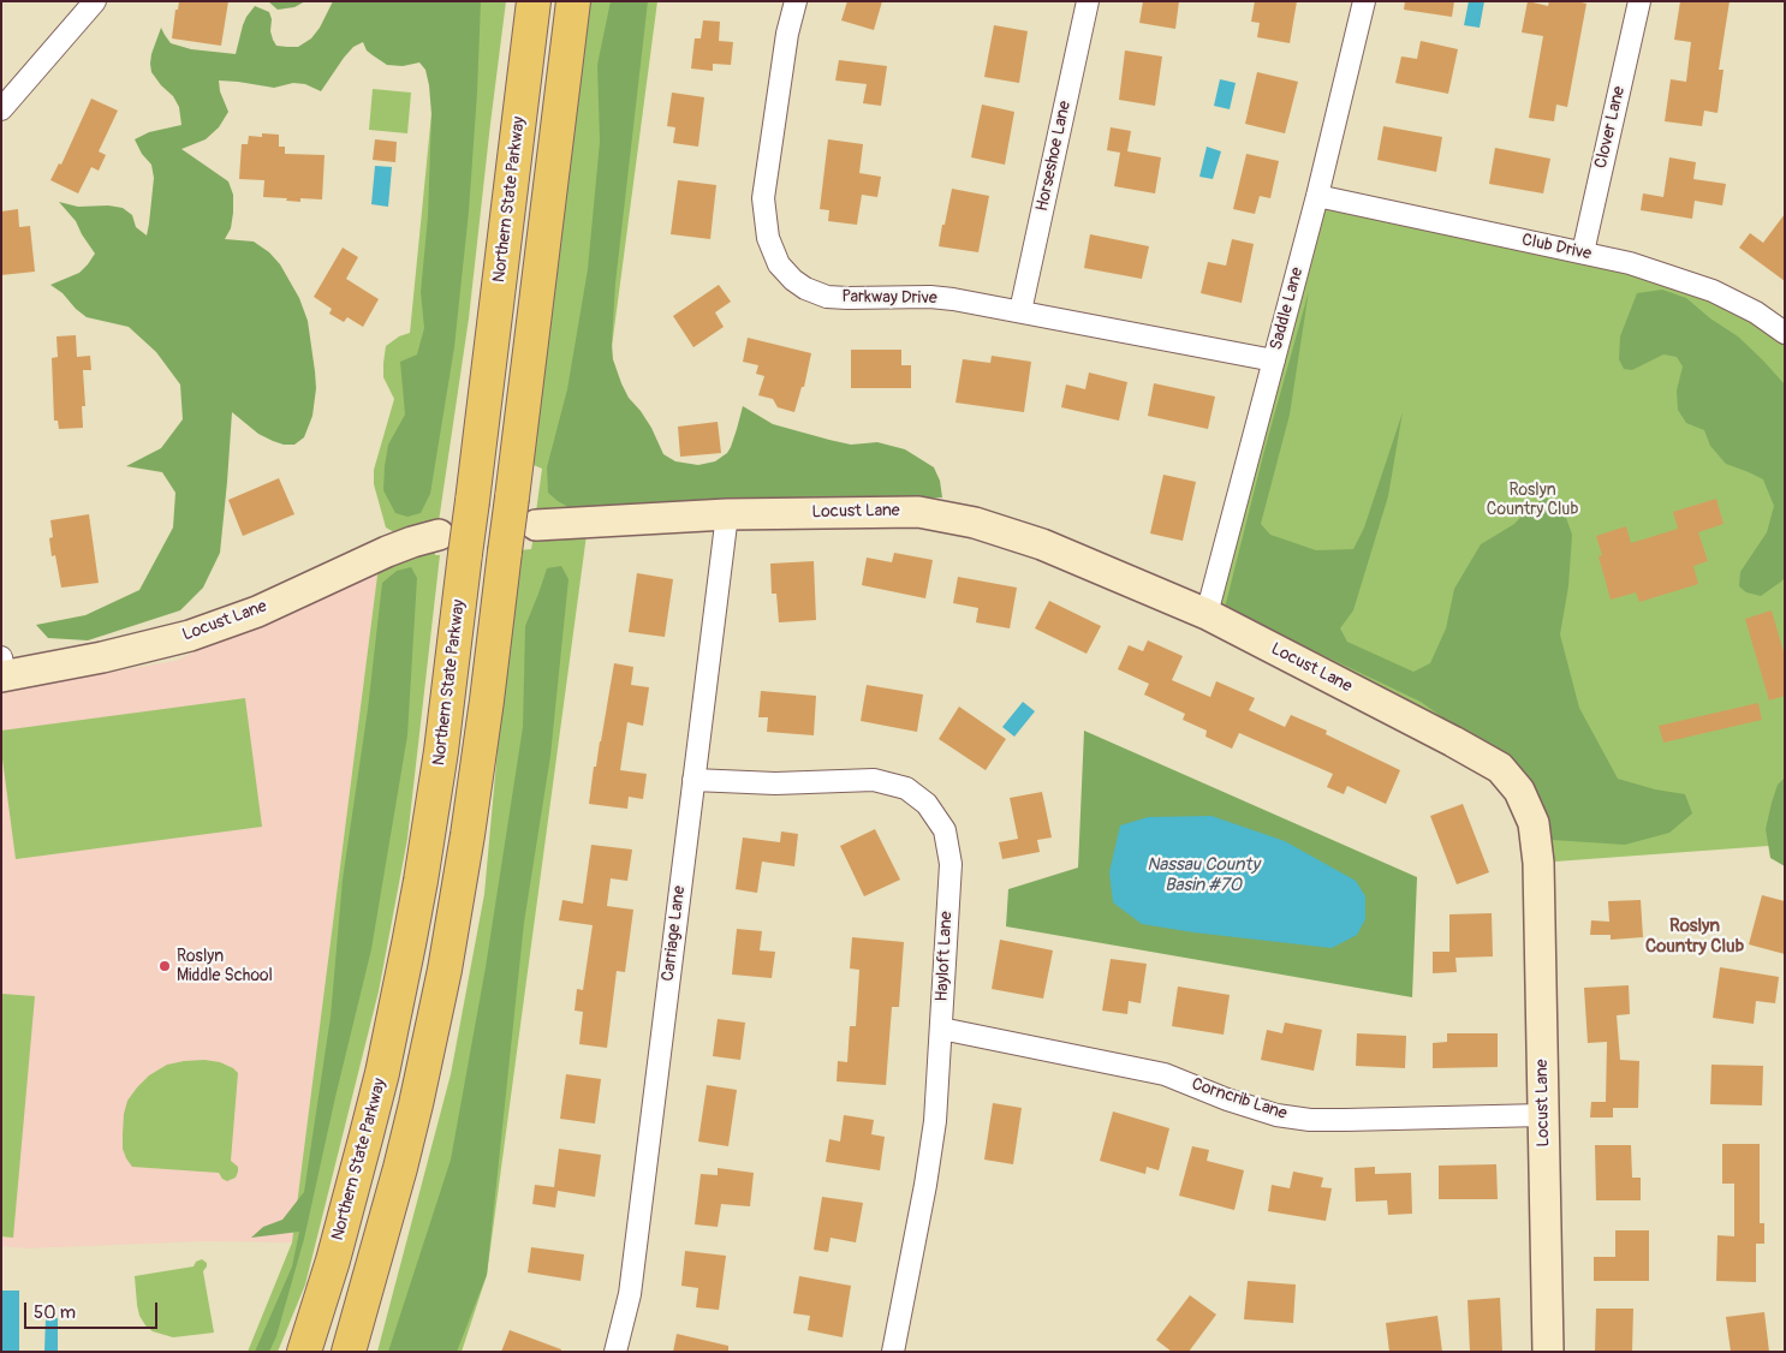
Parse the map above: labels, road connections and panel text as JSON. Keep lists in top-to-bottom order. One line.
{"streets":{"highway":["Northern State Parkway"],"street":["Clover Lane","Horseshoe Lane","Club Drive","Parkway Drive","Saddle Lane","Locust Lane","Carriage Lane","Hayloft Lane","Corncrib Lane"]},"crossings":[["Clover Lane","Club Drive"],["Horseshoe Lane","Parkway Drive"],["Club Drive","Saddle Lane"],["Parkway Drive","Saddle Lane"],["Saddle Lane","Locust Lane"],["Locust Lane","Carriage Lane"],["Locust Lane","Corncrib Lane"],["Carriage Lane","Hayloft Lane"],["Hayloft Lane","Corncrib Lane"]],"districts":["Roslyn Country Club"],"water":["Nassau County Basin #70"],"parks":["Roslyn Country Club"],"places":["Roslyn Middle School"],"scale_bar":"50 m"}
